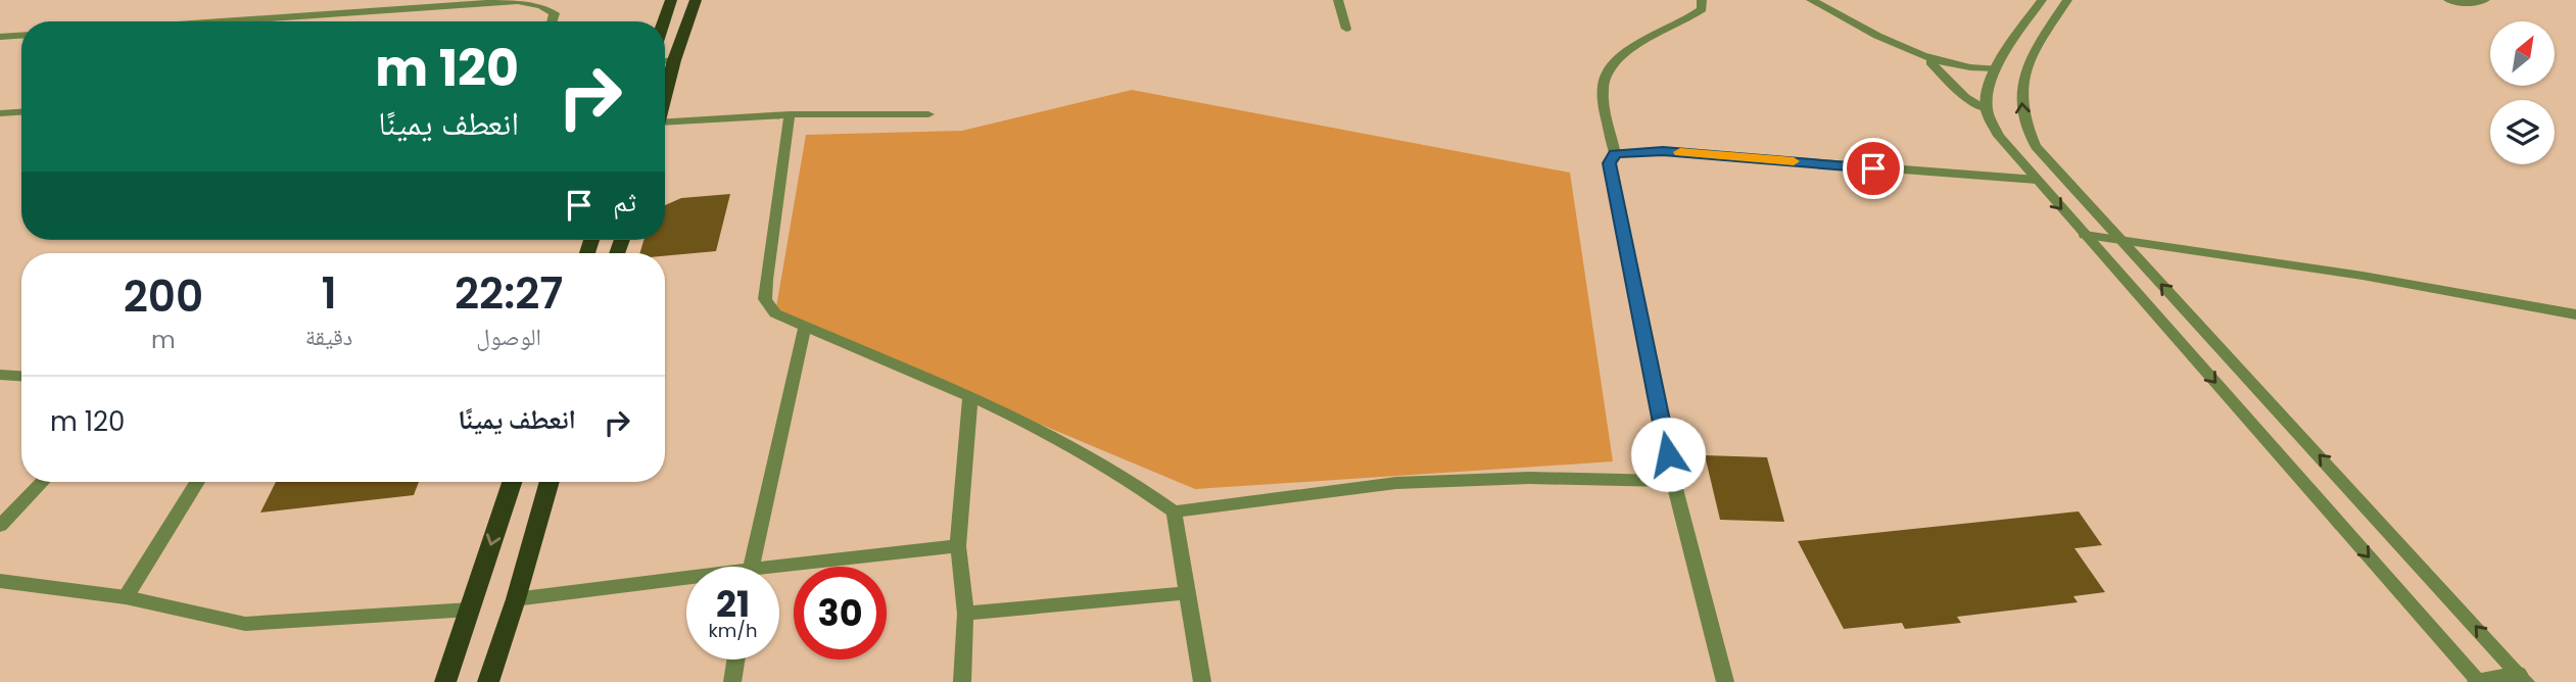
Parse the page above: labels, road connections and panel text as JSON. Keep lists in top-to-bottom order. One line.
{"north":"top right","page":{"turn":["120 m","انعطف يمينًا"],"then":"ثم","eta":["22:27","الوصول","1","دقيقة","200","m"],"list":[{"name":"انعطف يمينًا","value":"120 m"}],"speed":"21 km/h","limit":"30"}}
